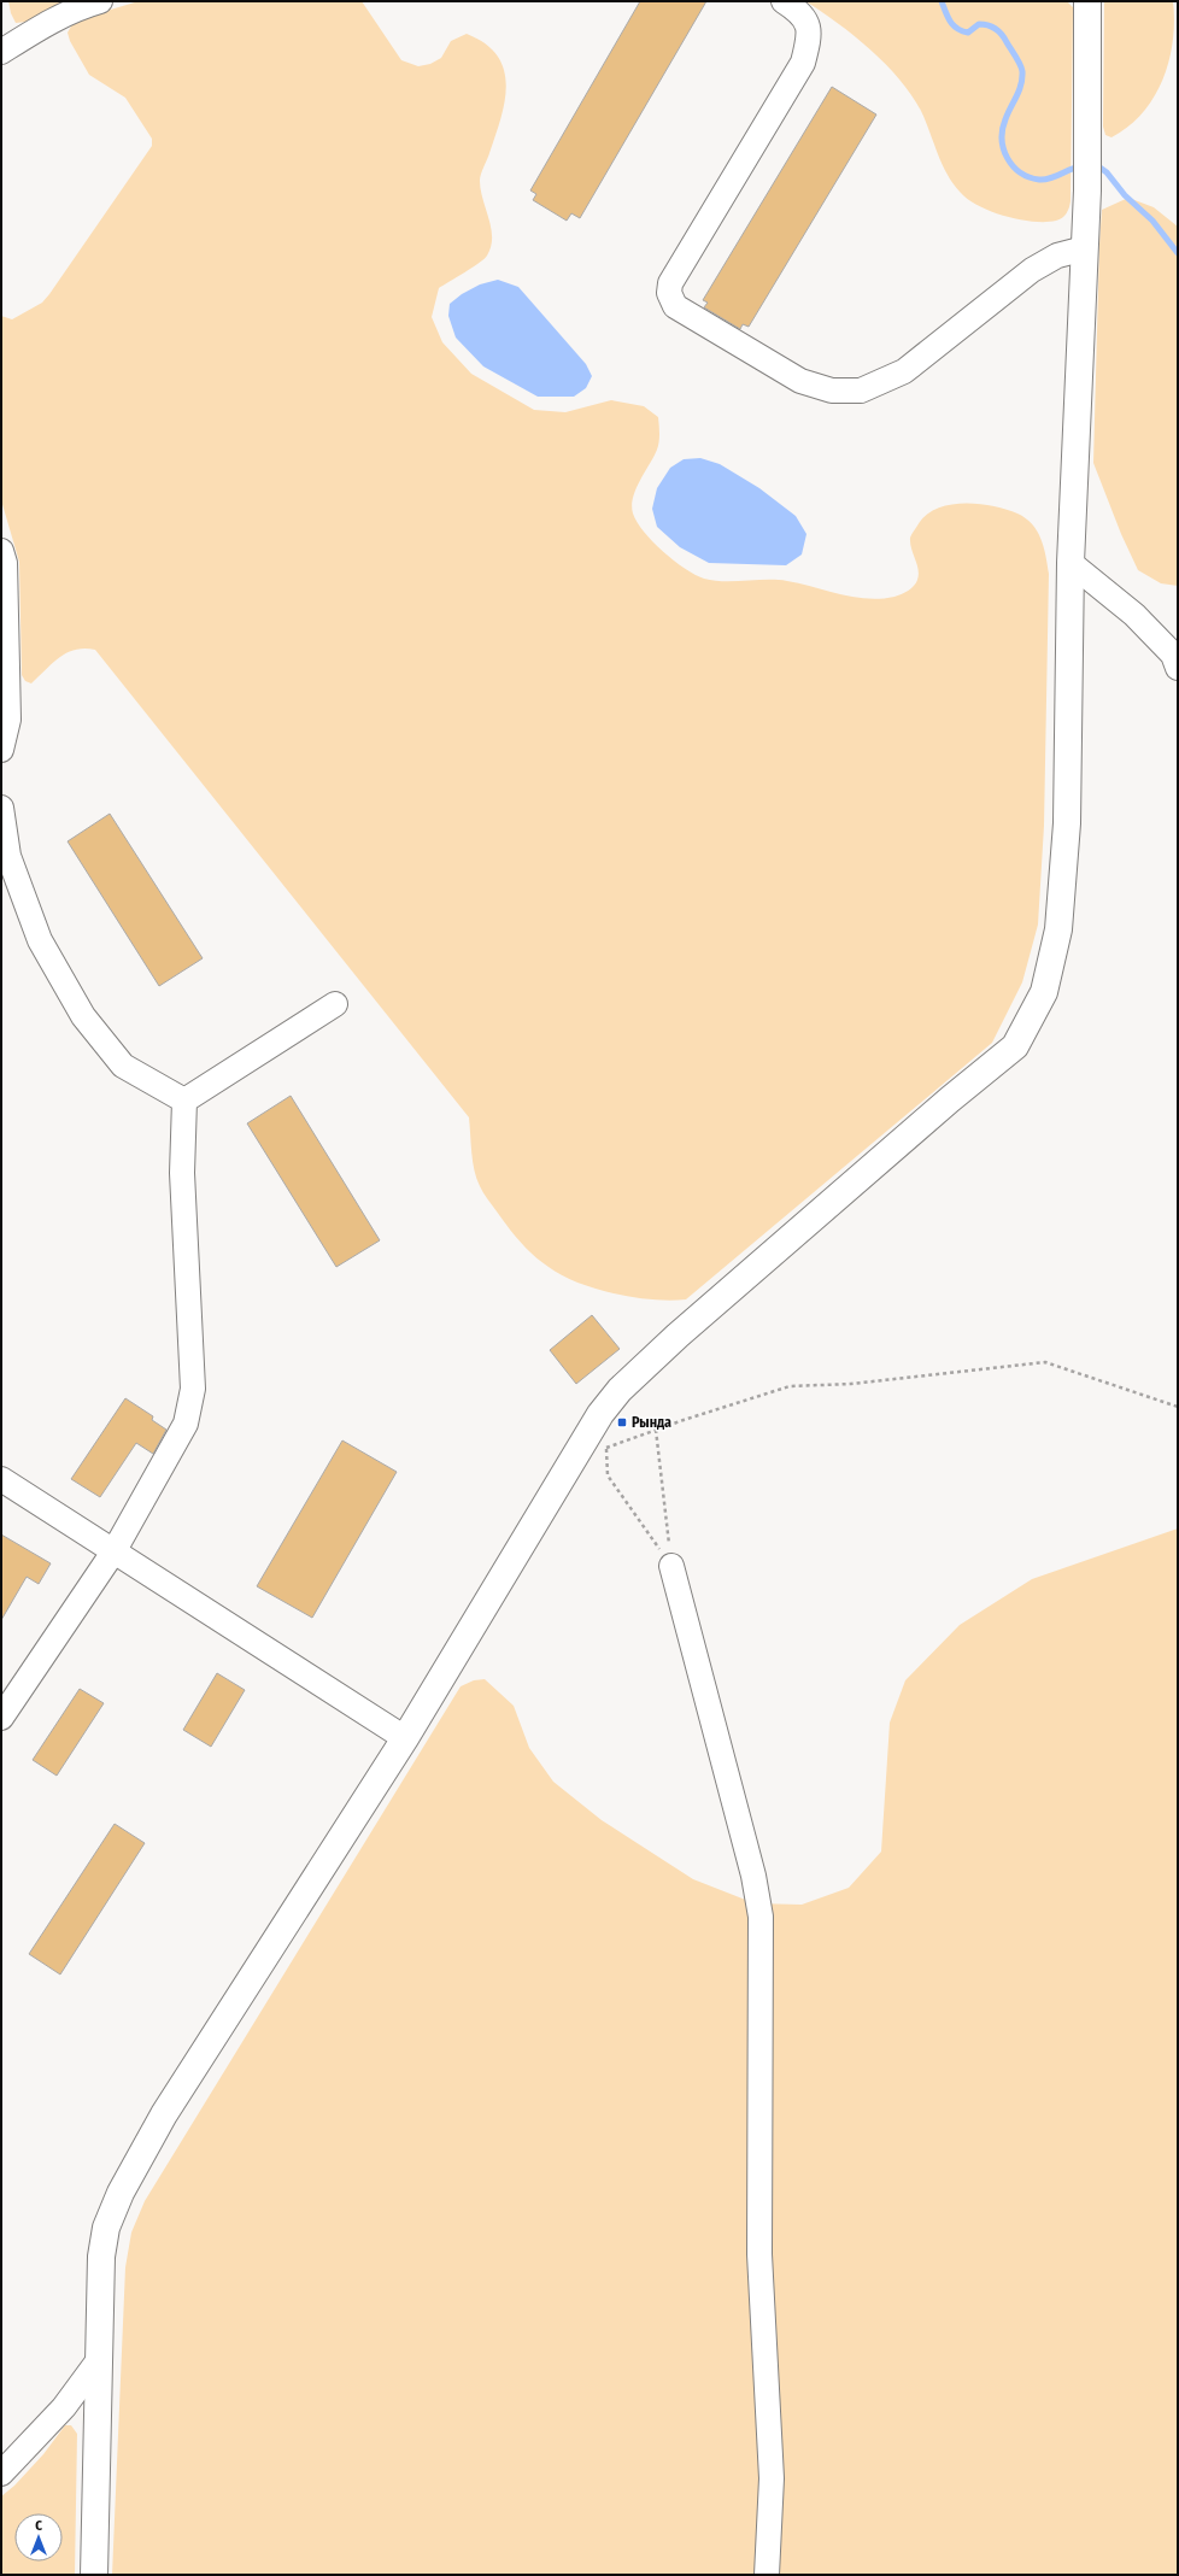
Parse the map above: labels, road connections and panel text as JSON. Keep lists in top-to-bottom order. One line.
{"places":{"transit":["Рында"]},"north":"top"}
